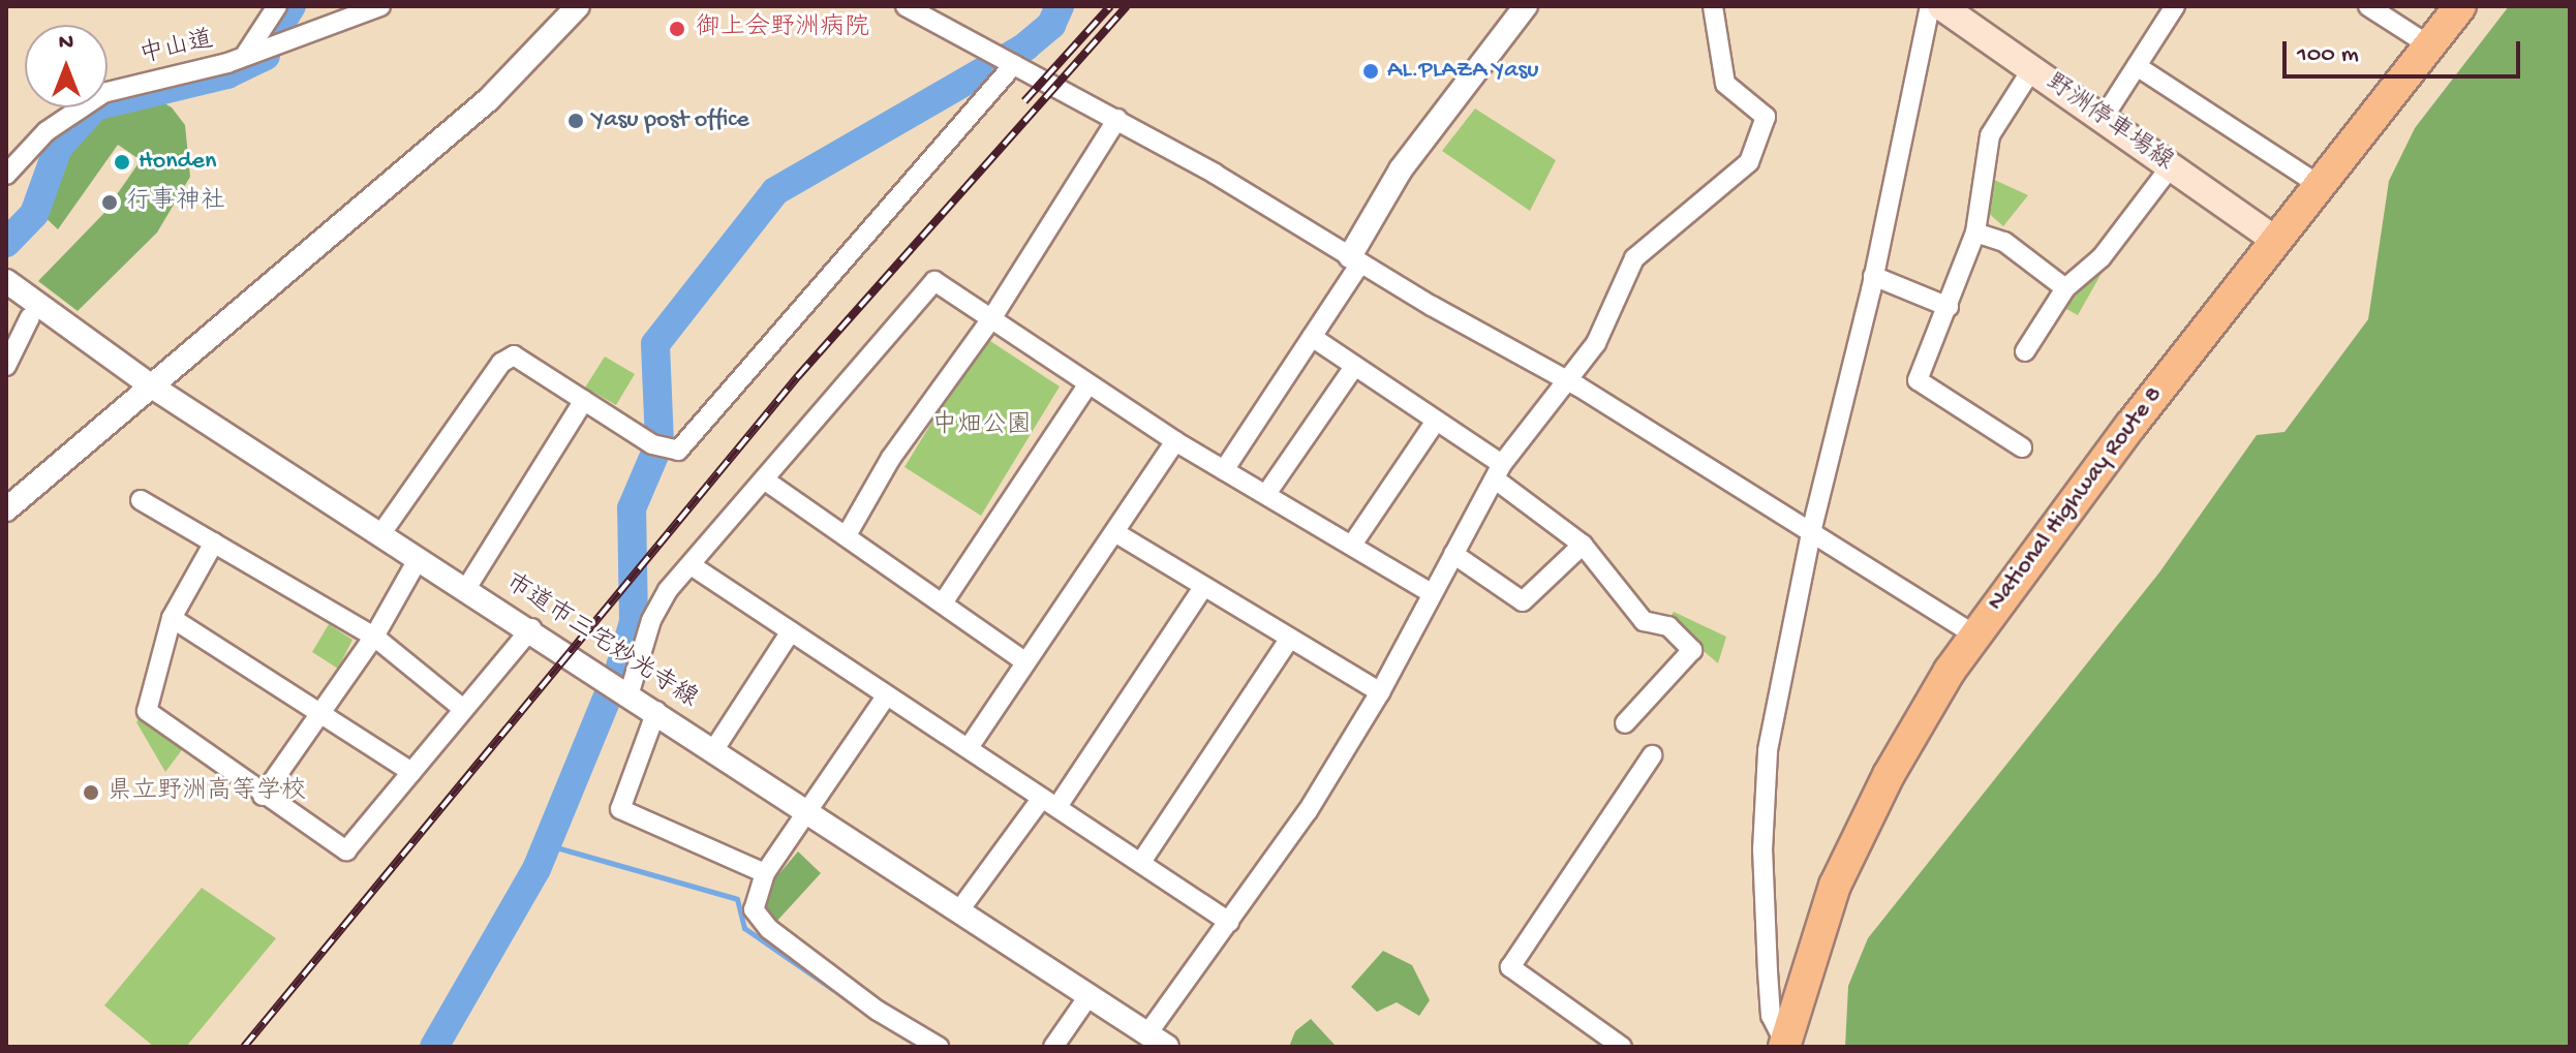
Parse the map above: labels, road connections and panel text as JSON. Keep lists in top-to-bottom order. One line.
{"streets":{"highway":["National Highway Route 8"],"main road":["野洲停車場線"],"street":["中山道","市道市三宅妙光寺線"]},"crossings":[["野洲停車場線","National Highway Route 8"]],"parks":["中畑公園"],"places":["御上会野洲病院","AL.PLAZA Yasu","Yasu post office","Honden","行事神社","県立野洲高等学校"],"scale_bar":"100 m","north":"top"}
